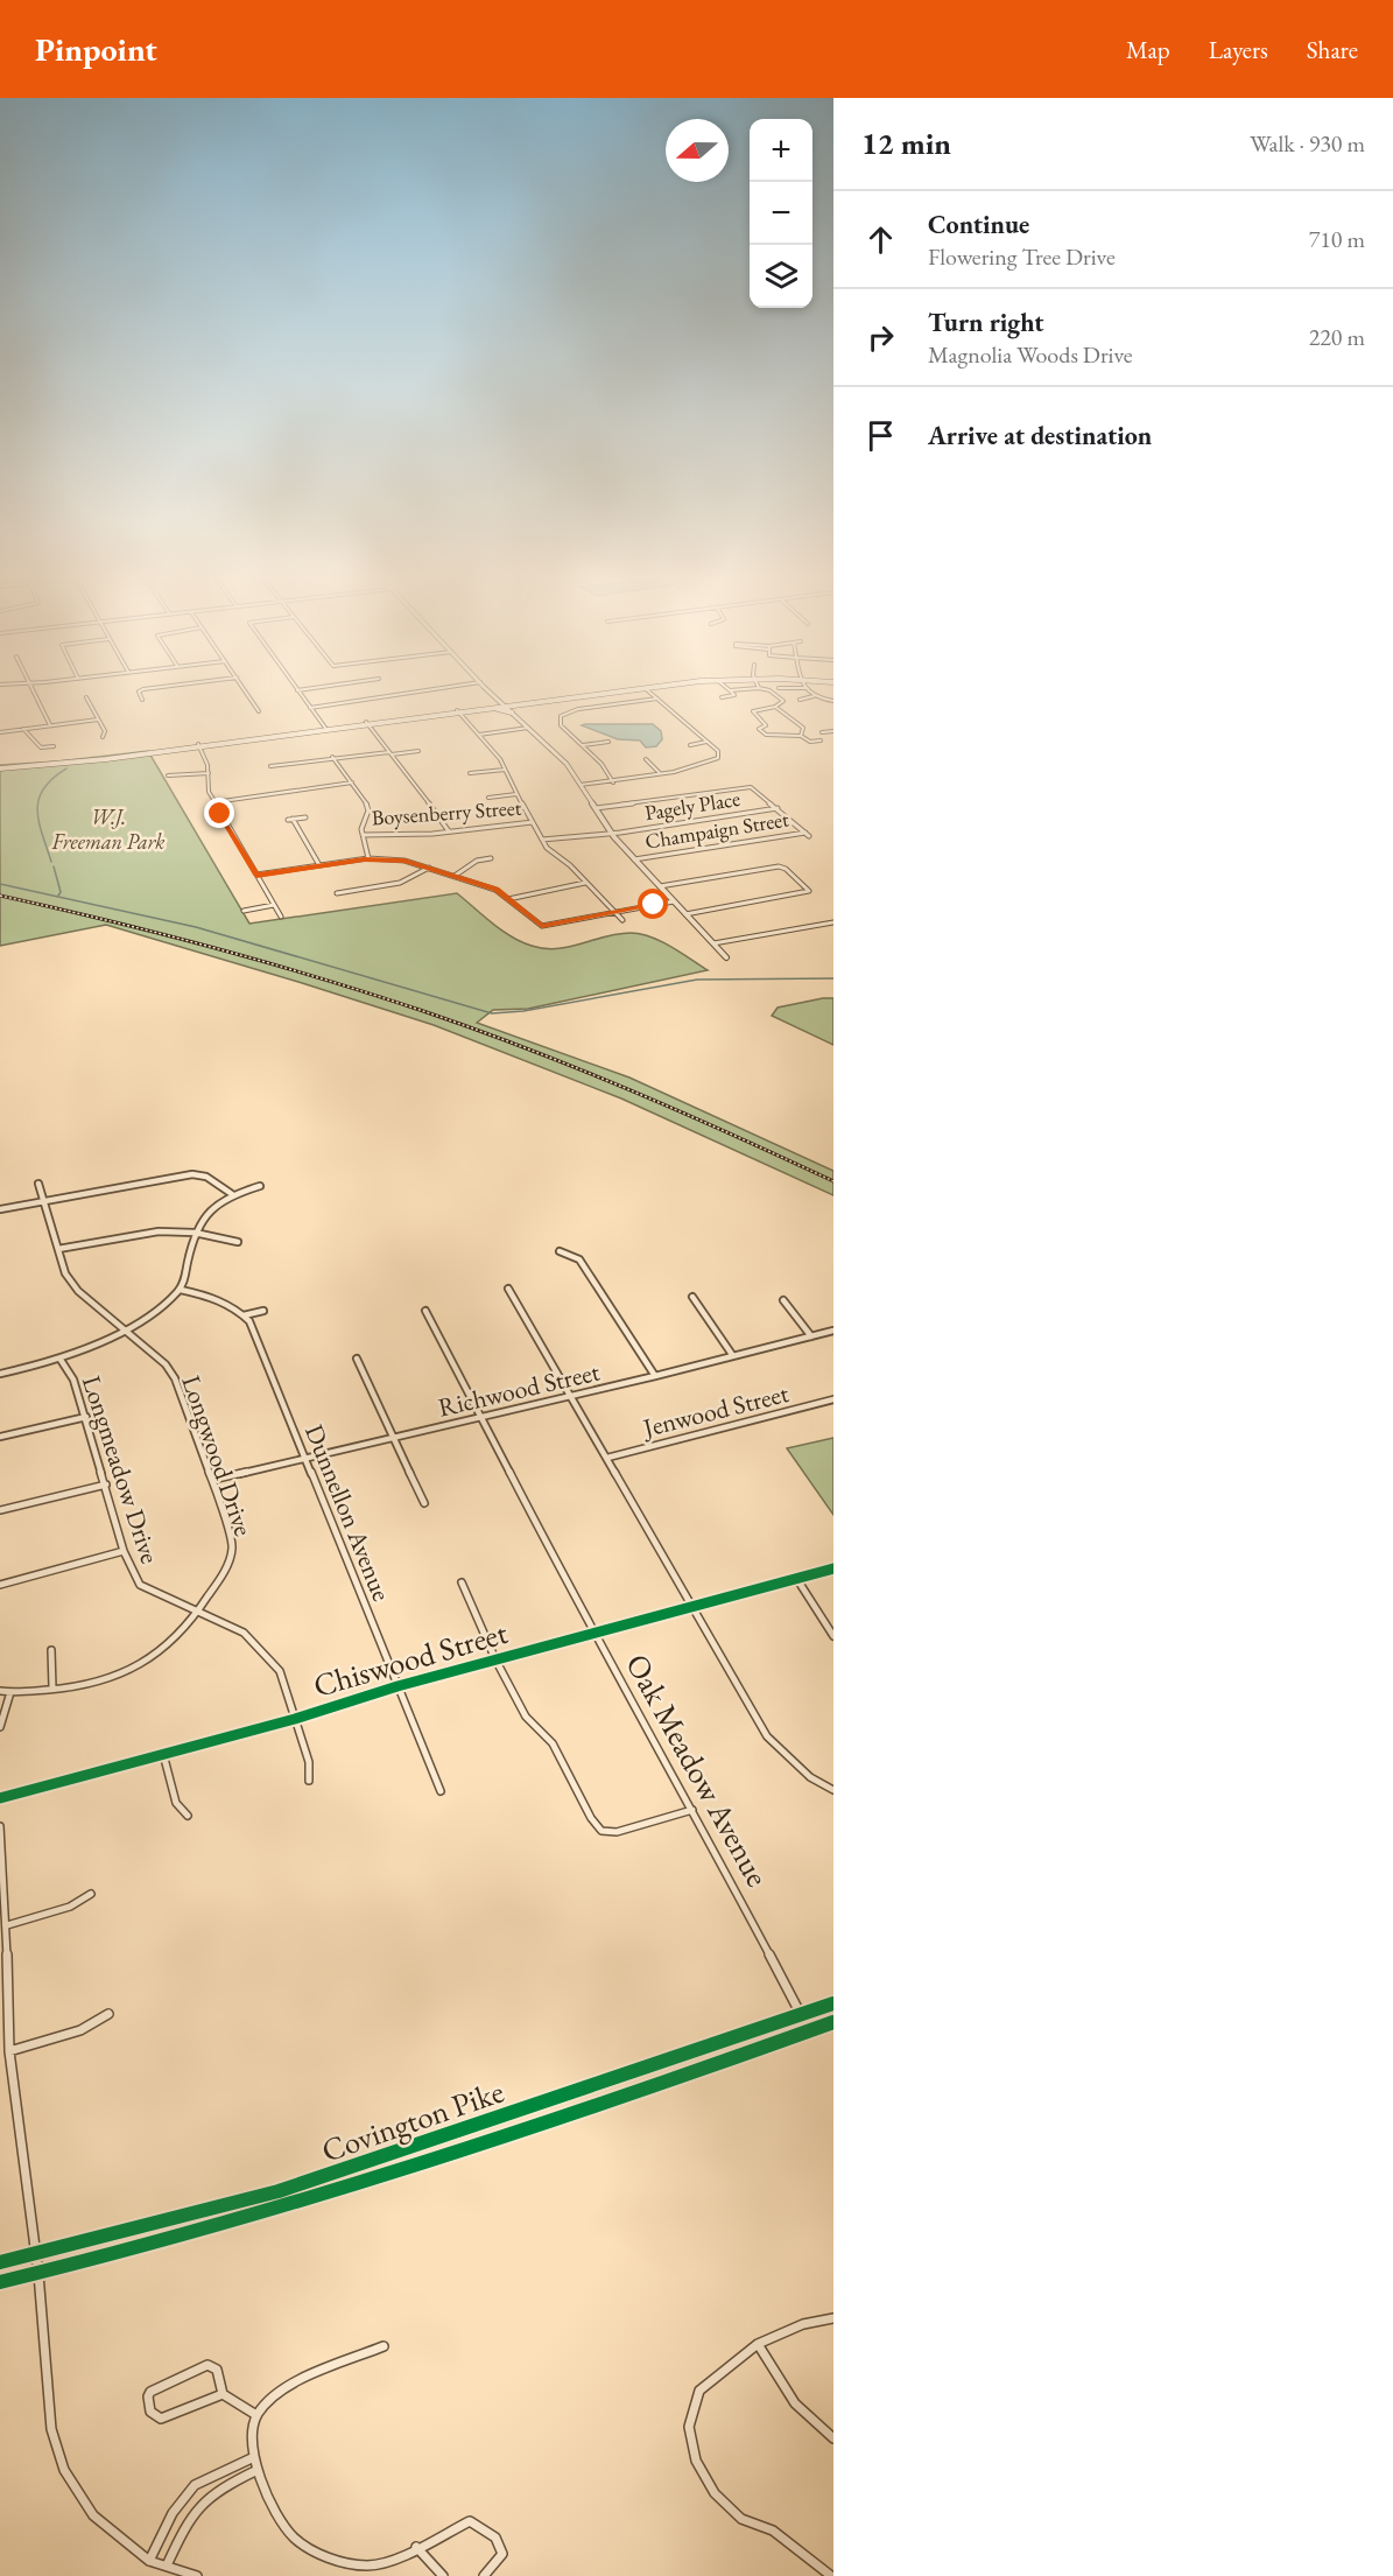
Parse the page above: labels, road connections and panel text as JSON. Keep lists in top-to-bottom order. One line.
{"streets":{"main road":["Covington Pike"],"street":["Pagely Place","Boysenberry Street","Champaign Street","Richwood Street","Jenwood Street","Longwood Drive","Longmeadow Drive","Dunnellon Avenue","Chiswood Street","Oak Meadow Avenue"]},"crossings":[["Pagely Place","Champaign Street"],["Richwood Street","Longwood Drive"],["Richwood Street","Dunnellon Avenue"],["Richwood Street","Oak Meadow Avenue"],["Longwood Drive","Longmeadow Drive"],["Longmeadow Drive","Chiswood Street"],["Dunnellon Avenue","Chiswood Street"],["Chiswood Street","Oak Meadow Avenue"],["Oak Meadow Avenue","Covington Pike"]],"parks":["W.J. Freeman Park"],"north":"left","page":{"header":"Pinpoint","nav":["Map","Layers","Share"],"heading":["12 min","Walk · 930 m"],"map_buttons":["+","−"],"list":[["Continue","Flowering Tree Drive","710 m"],["Turn right","Magnolia Woods Drive","220 m"],"Arrive at destination"]}}
